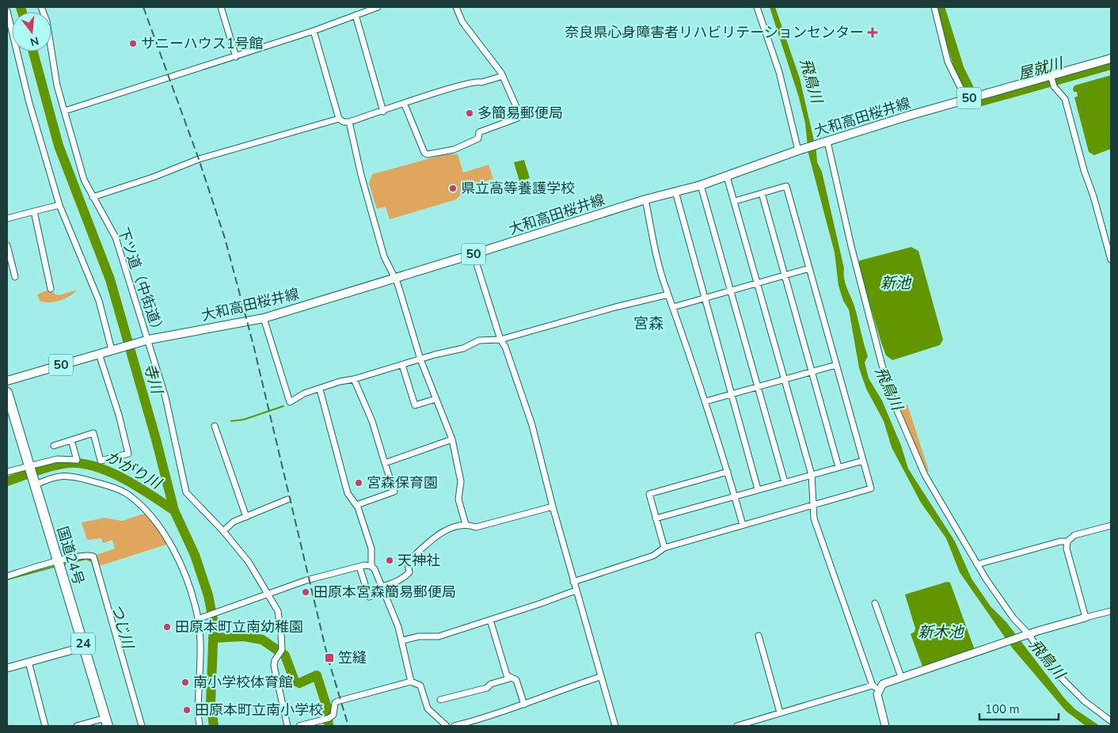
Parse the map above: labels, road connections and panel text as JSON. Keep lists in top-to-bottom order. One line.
{"streets":{"highway":["国道24号","24"],"main road":["50","大和高田桜井線"],"street":["下ツ道（中街道）"]},"crossings":[["大和高田桜井線","下ツ道（中街道）"]],"districts":["宮森"],"water":["屋就川","飛鳥川","新池","寺川","かがり川","つじ川","新木池"],"places":{"health":["奈良県心身障害者リハビリテーションセンター"],"other":["サニーハウス1号館","多簡易郵便局","県立高等養護学校","宮森保育園","天神社","田原本宮森簡易郵便局","田原本町立南幼稚園","南小学校体育館","田原本町立南小学校"],"transit":["笠縫"]},"scale_bar":"100 m","north":"bottom"}
